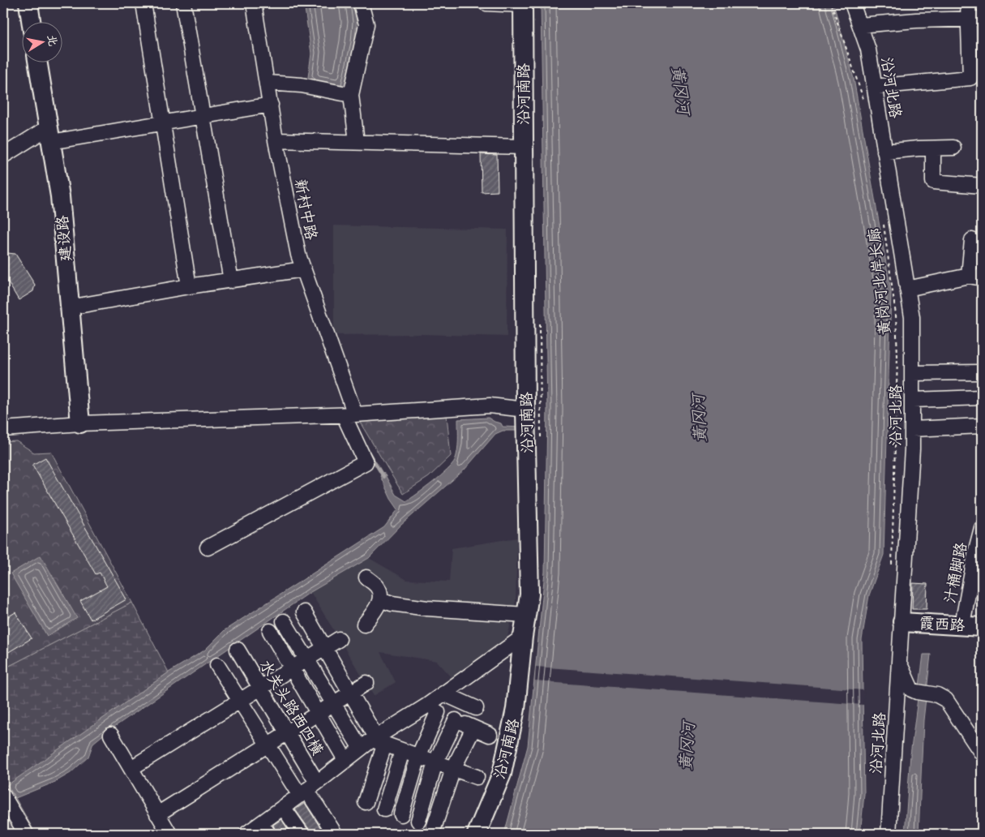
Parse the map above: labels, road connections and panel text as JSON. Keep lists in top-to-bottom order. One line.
{"streets":{"main road":["沿河南路","建设路","霞西路"],"street":["沿河北路","新村中路","汁桶脚路","水关头路西四横"],"path":["黄岗河北岸长廊"]},"crossings":[["沿河北路","霞西路"],["汁桶脚路","霞西路"]],"water":["黄冈河"],"north":"right"}
